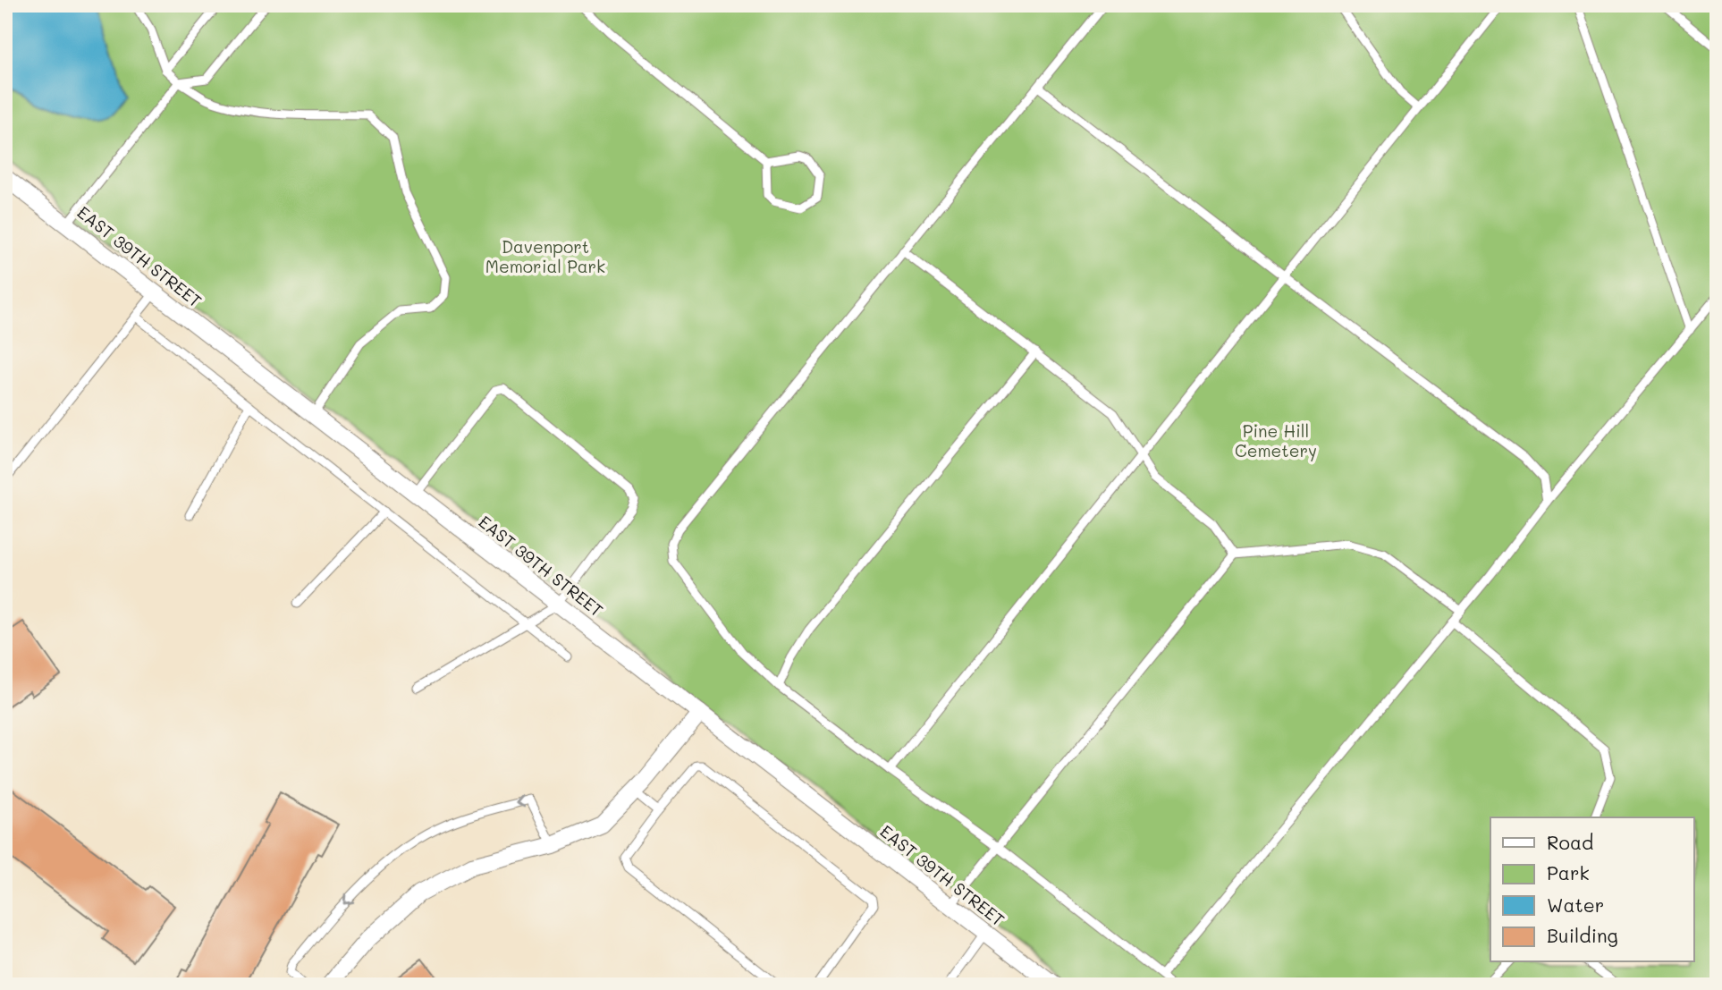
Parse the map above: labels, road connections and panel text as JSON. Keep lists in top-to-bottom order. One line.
{"streets":{"street":["EAST 39TH STREET"]},"parks":["Davenport Memorial Park","Pine Hill Cemetery"],"legend":["Road","Park","Water","Building"]}
